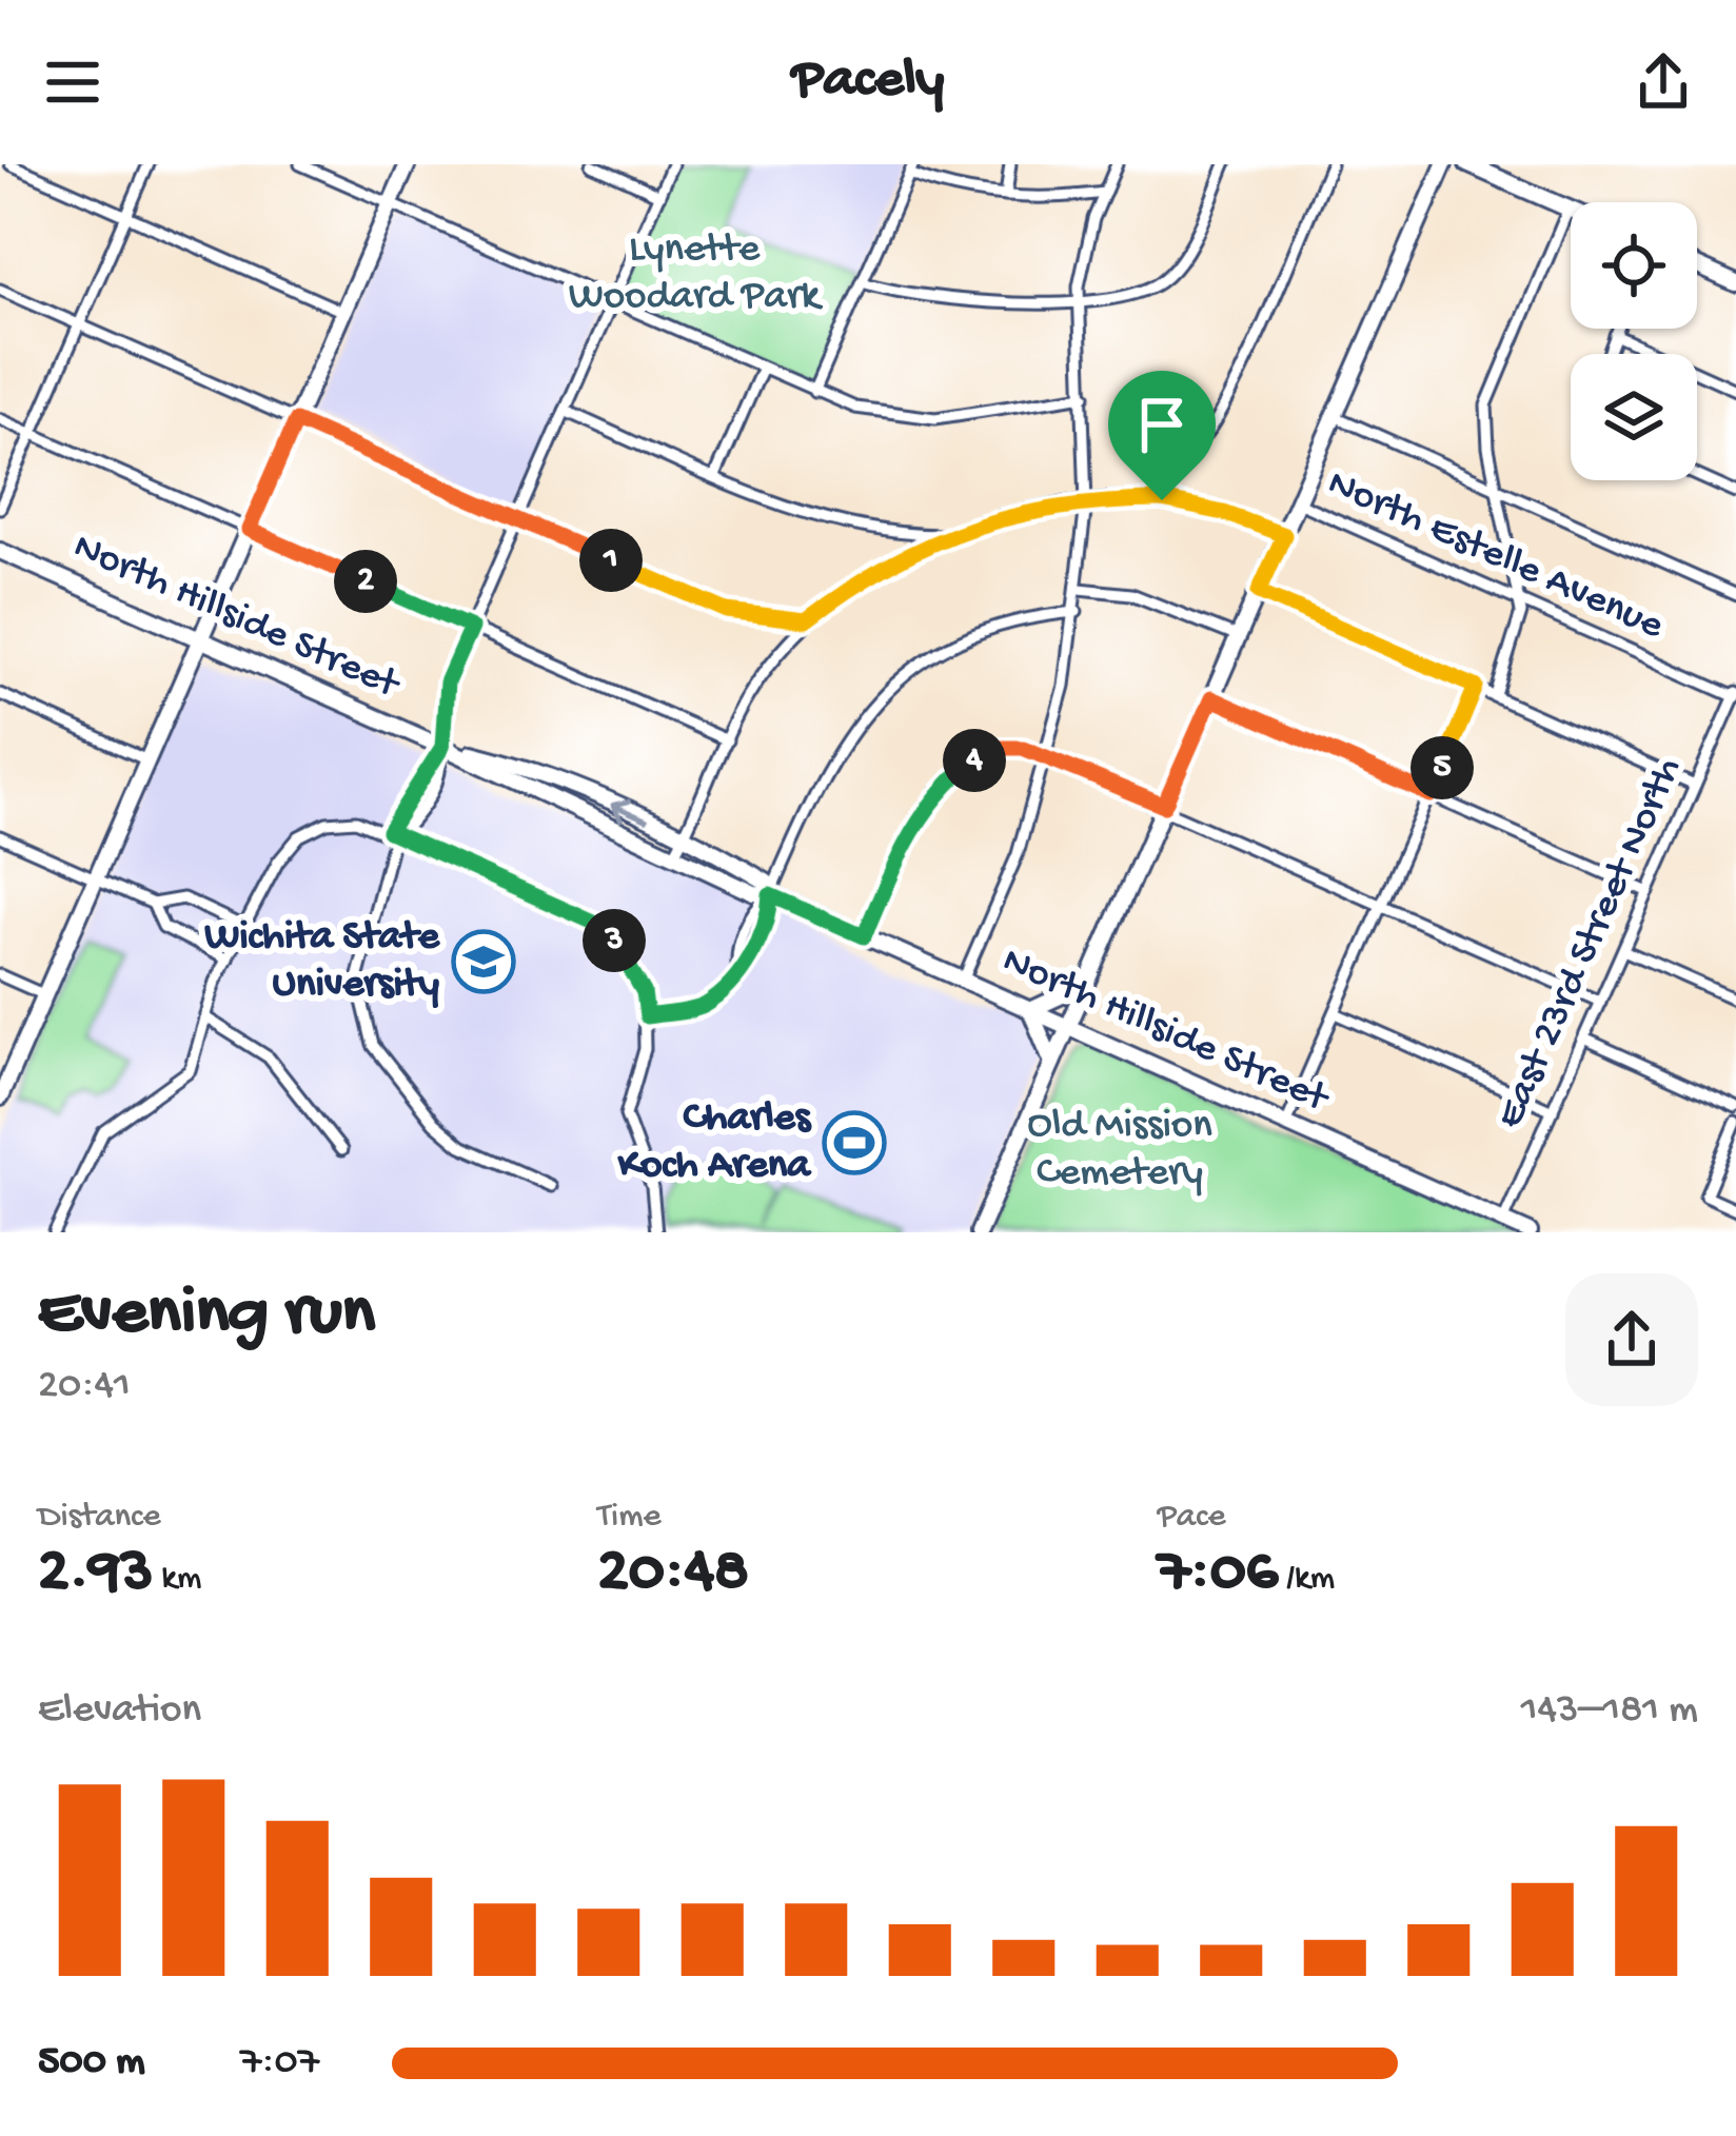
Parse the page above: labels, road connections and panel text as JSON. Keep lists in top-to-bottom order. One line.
{"streets":{"main road":["North Hillside Street"],"street":["North Estelle Avenue","East 23rd Street North"]},"crossings":[["North Estelle Avenue","East 23rd Street North"],["North Hillside Street","East 23rd Street North"]],"parks":["Lynette Woodard Park","Old Mission Cemetery"],"places":{"school or university":["Wichita State University"],"sports":["Charles Koch Arena"]},"page":{"header":"Pacely","pins":["1","2","4","5","3"],"heading":["Evening run","20:41"],"stats":[["Distance","2.93 km"],["Time","20:48"],["Pace","7:06 /km"]],"chart":["Elevation","143–181 m"],"list":[{"name":"500 m","note":"7:07"}]}}
